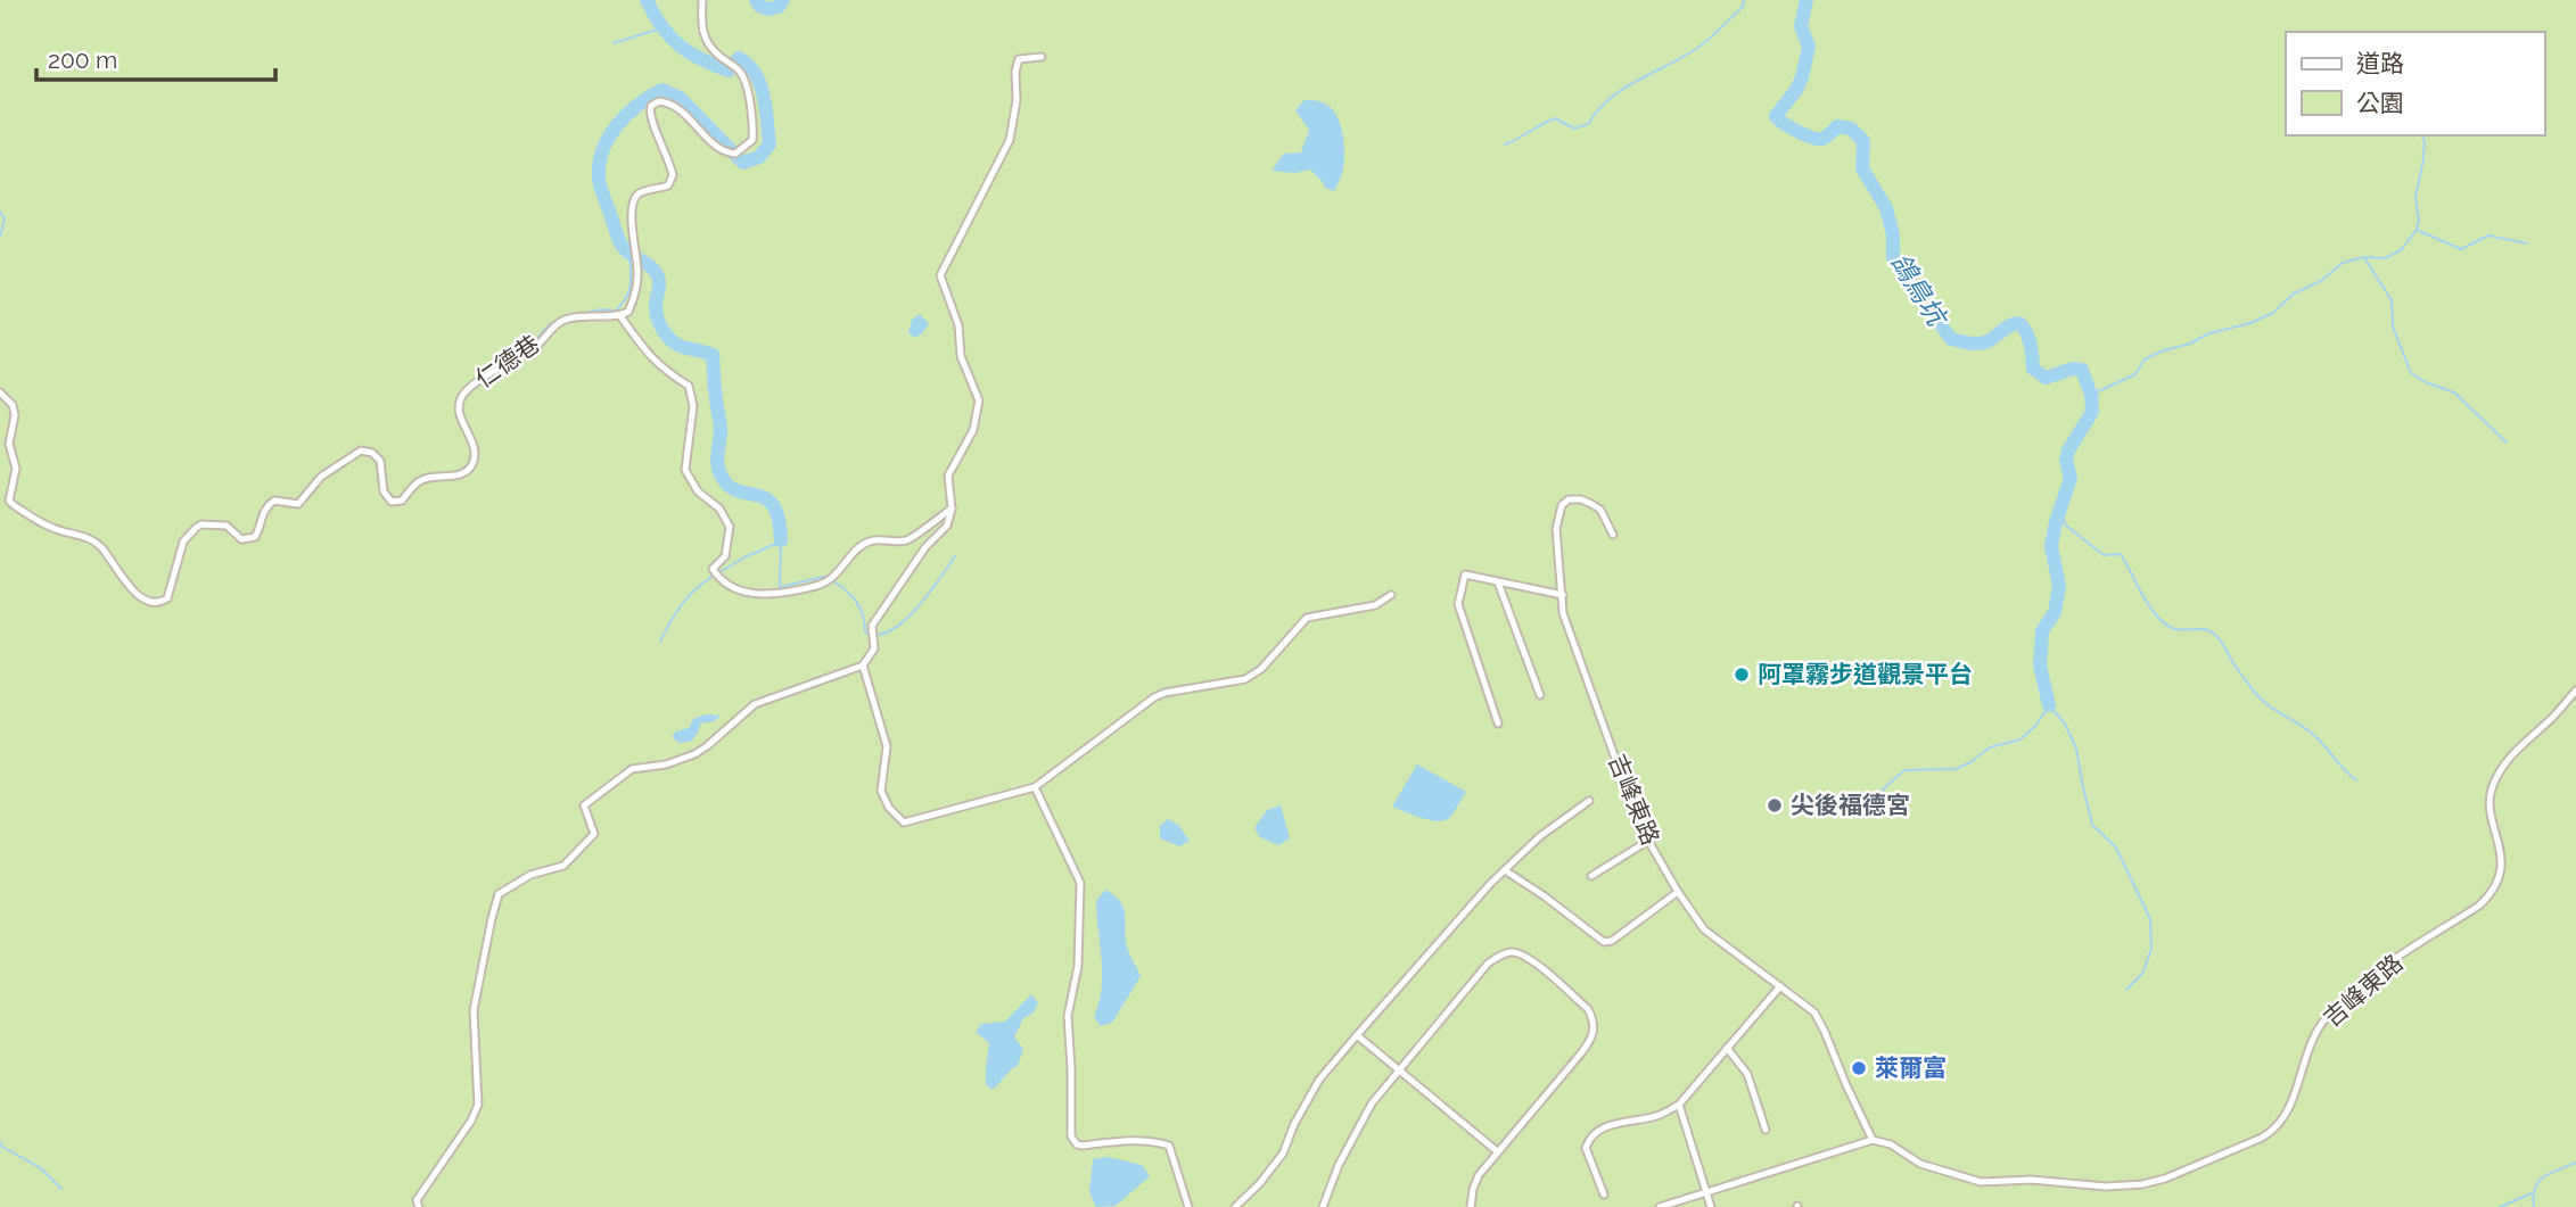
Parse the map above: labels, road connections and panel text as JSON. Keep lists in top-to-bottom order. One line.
{"streets":{"street":["仁德巷","吉峰東路"]},"water":["鴿鳥坑"],"places":["阿罩霧步道觀景平台","尖後福德宮","萊爾富"],"legend":["道路","公園"],"scale_bar":"200 m"}
